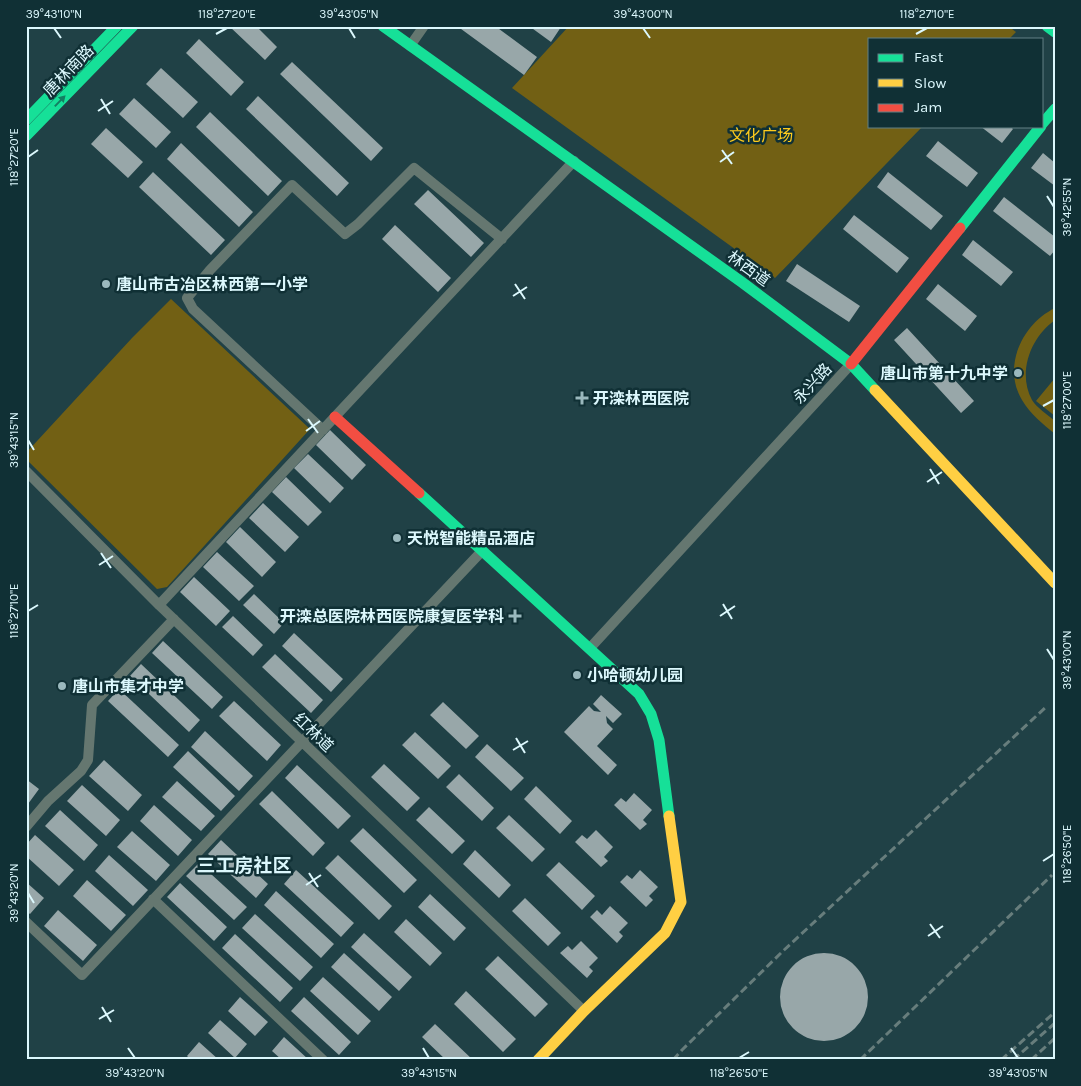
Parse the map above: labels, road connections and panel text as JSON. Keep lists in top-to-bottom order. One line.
{"streets":{"street":["唐林南路","林西道","永兴路","红林道"]},"crossings":[["林西道","永兴路"]],"districts":["三工房社区"],"parks":["文化广场"],"places":{"other":["唐山市古冶区林西第一小学","唐山市第十九中学","天悦智能精品酒店","小哈顿幼儿园","唐山市集才中学"],"health":["开滦林西医院","开滦总医院林西医院康复医学科"]},"legend":["Fast","Slow","Jam"],"coordinates":["39°43'10\"N","118°27'20\"E","39°43'05\"N","39°43'00\"N","118°27'10\"E","39°42'55\"N","118°27'00\"E","39°43'15\"N","118°26'50\"E","39°43'20\"N"]}
